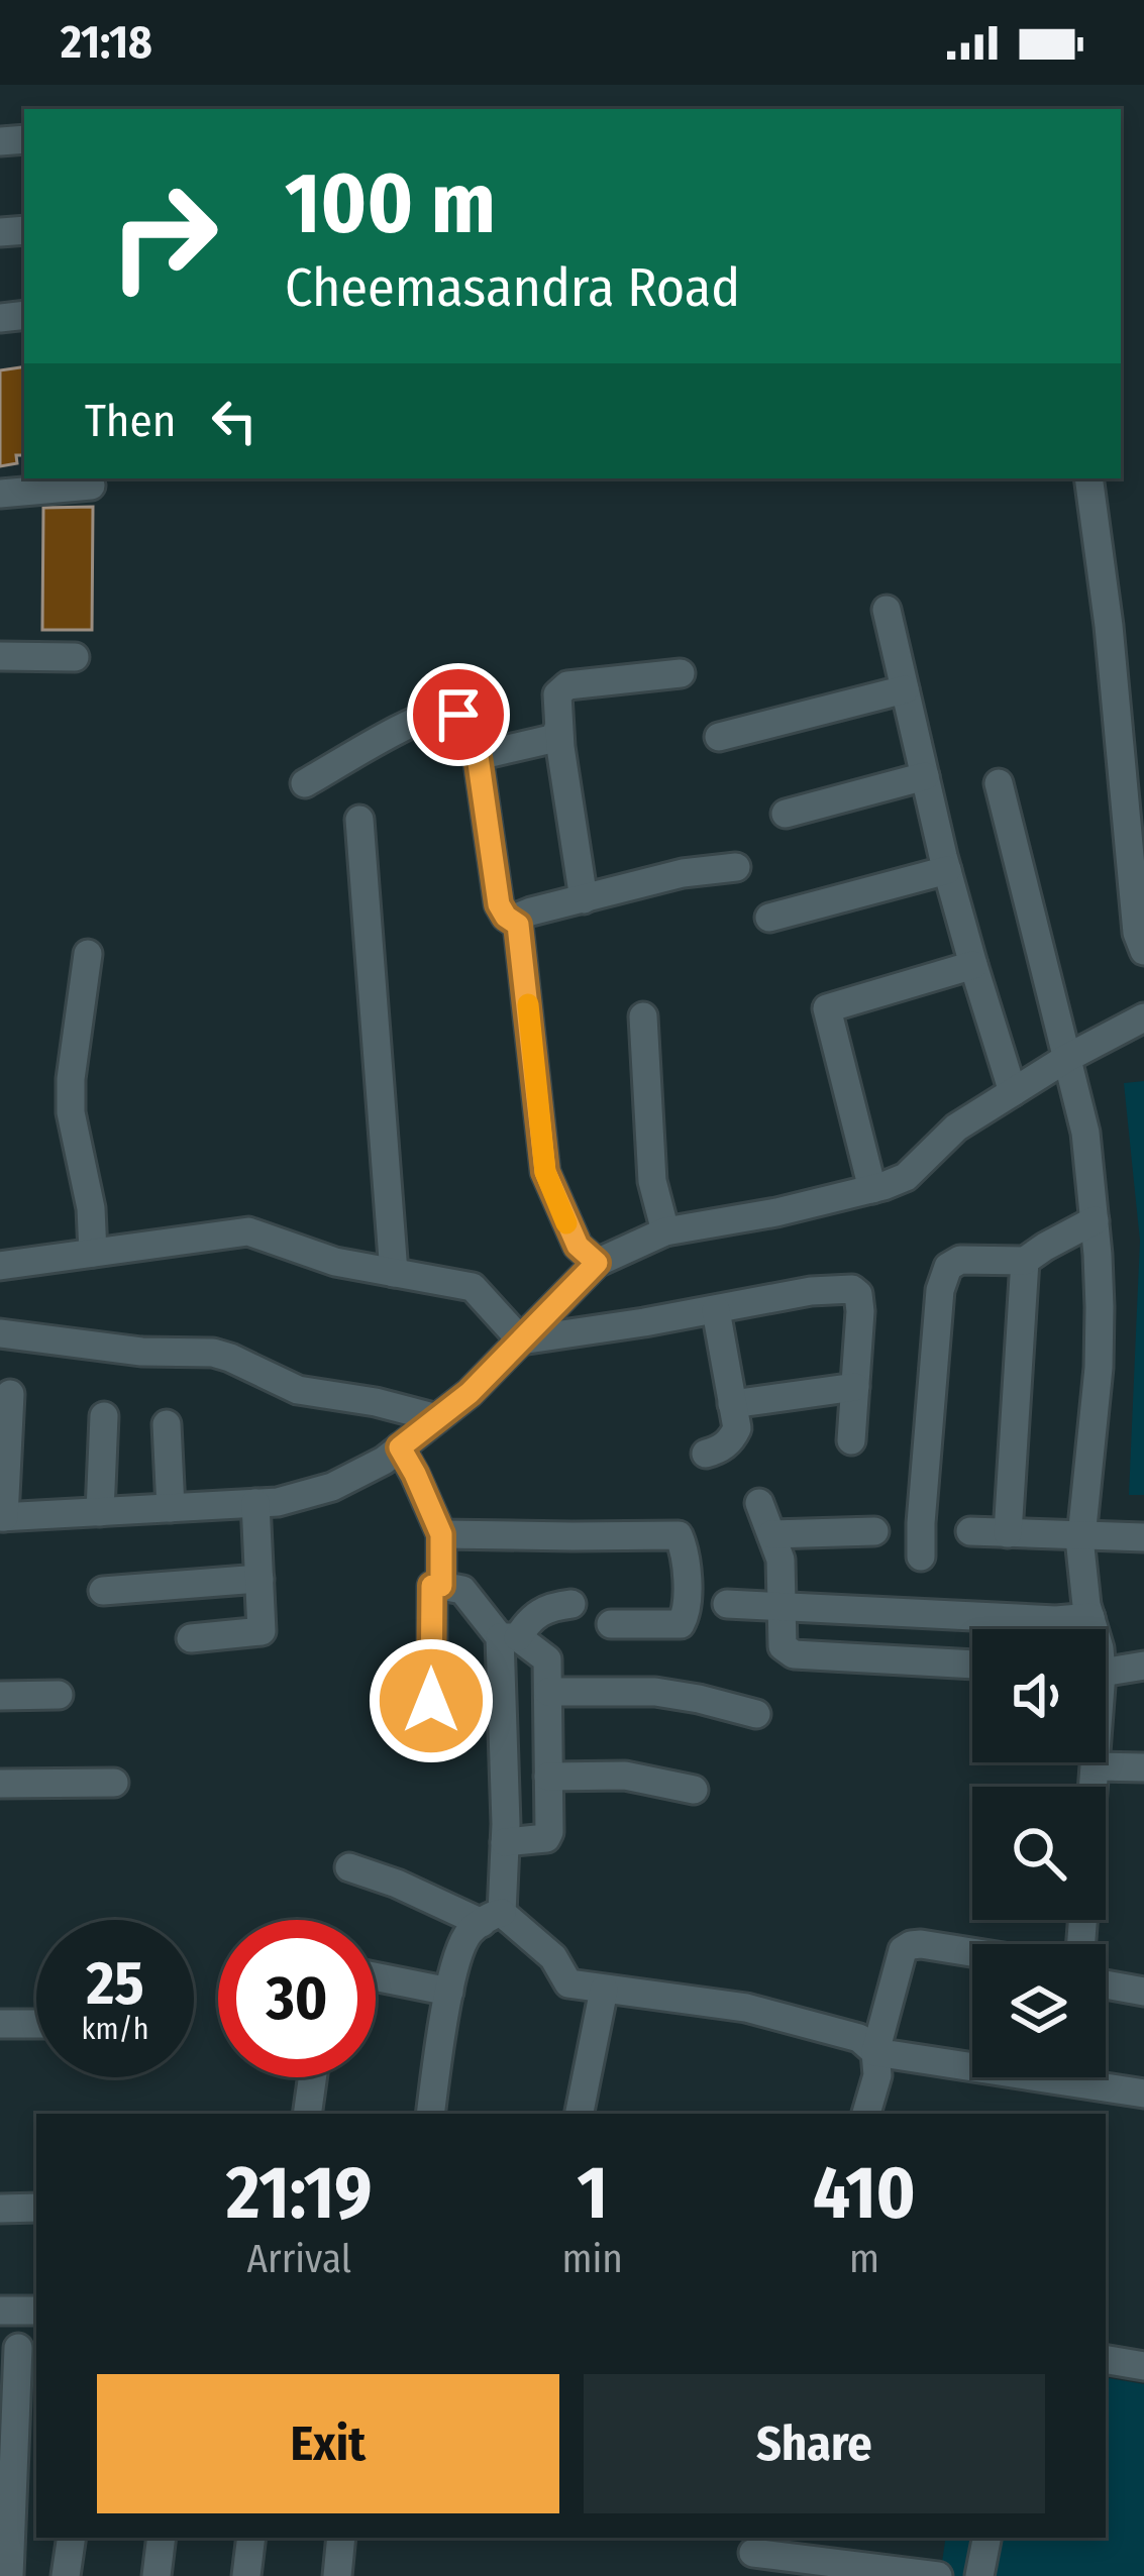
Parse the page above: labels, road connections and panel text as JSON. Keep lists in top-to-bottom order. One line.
{"page":{"status":"21:18","turn":["100 m","Cheemasandra Road"],"then":"Then","speed":"25 km/h","limit":"30","eta":["21:19","Arrival","1","min","410","m"],"buttons":["Exit","Share"]}}
